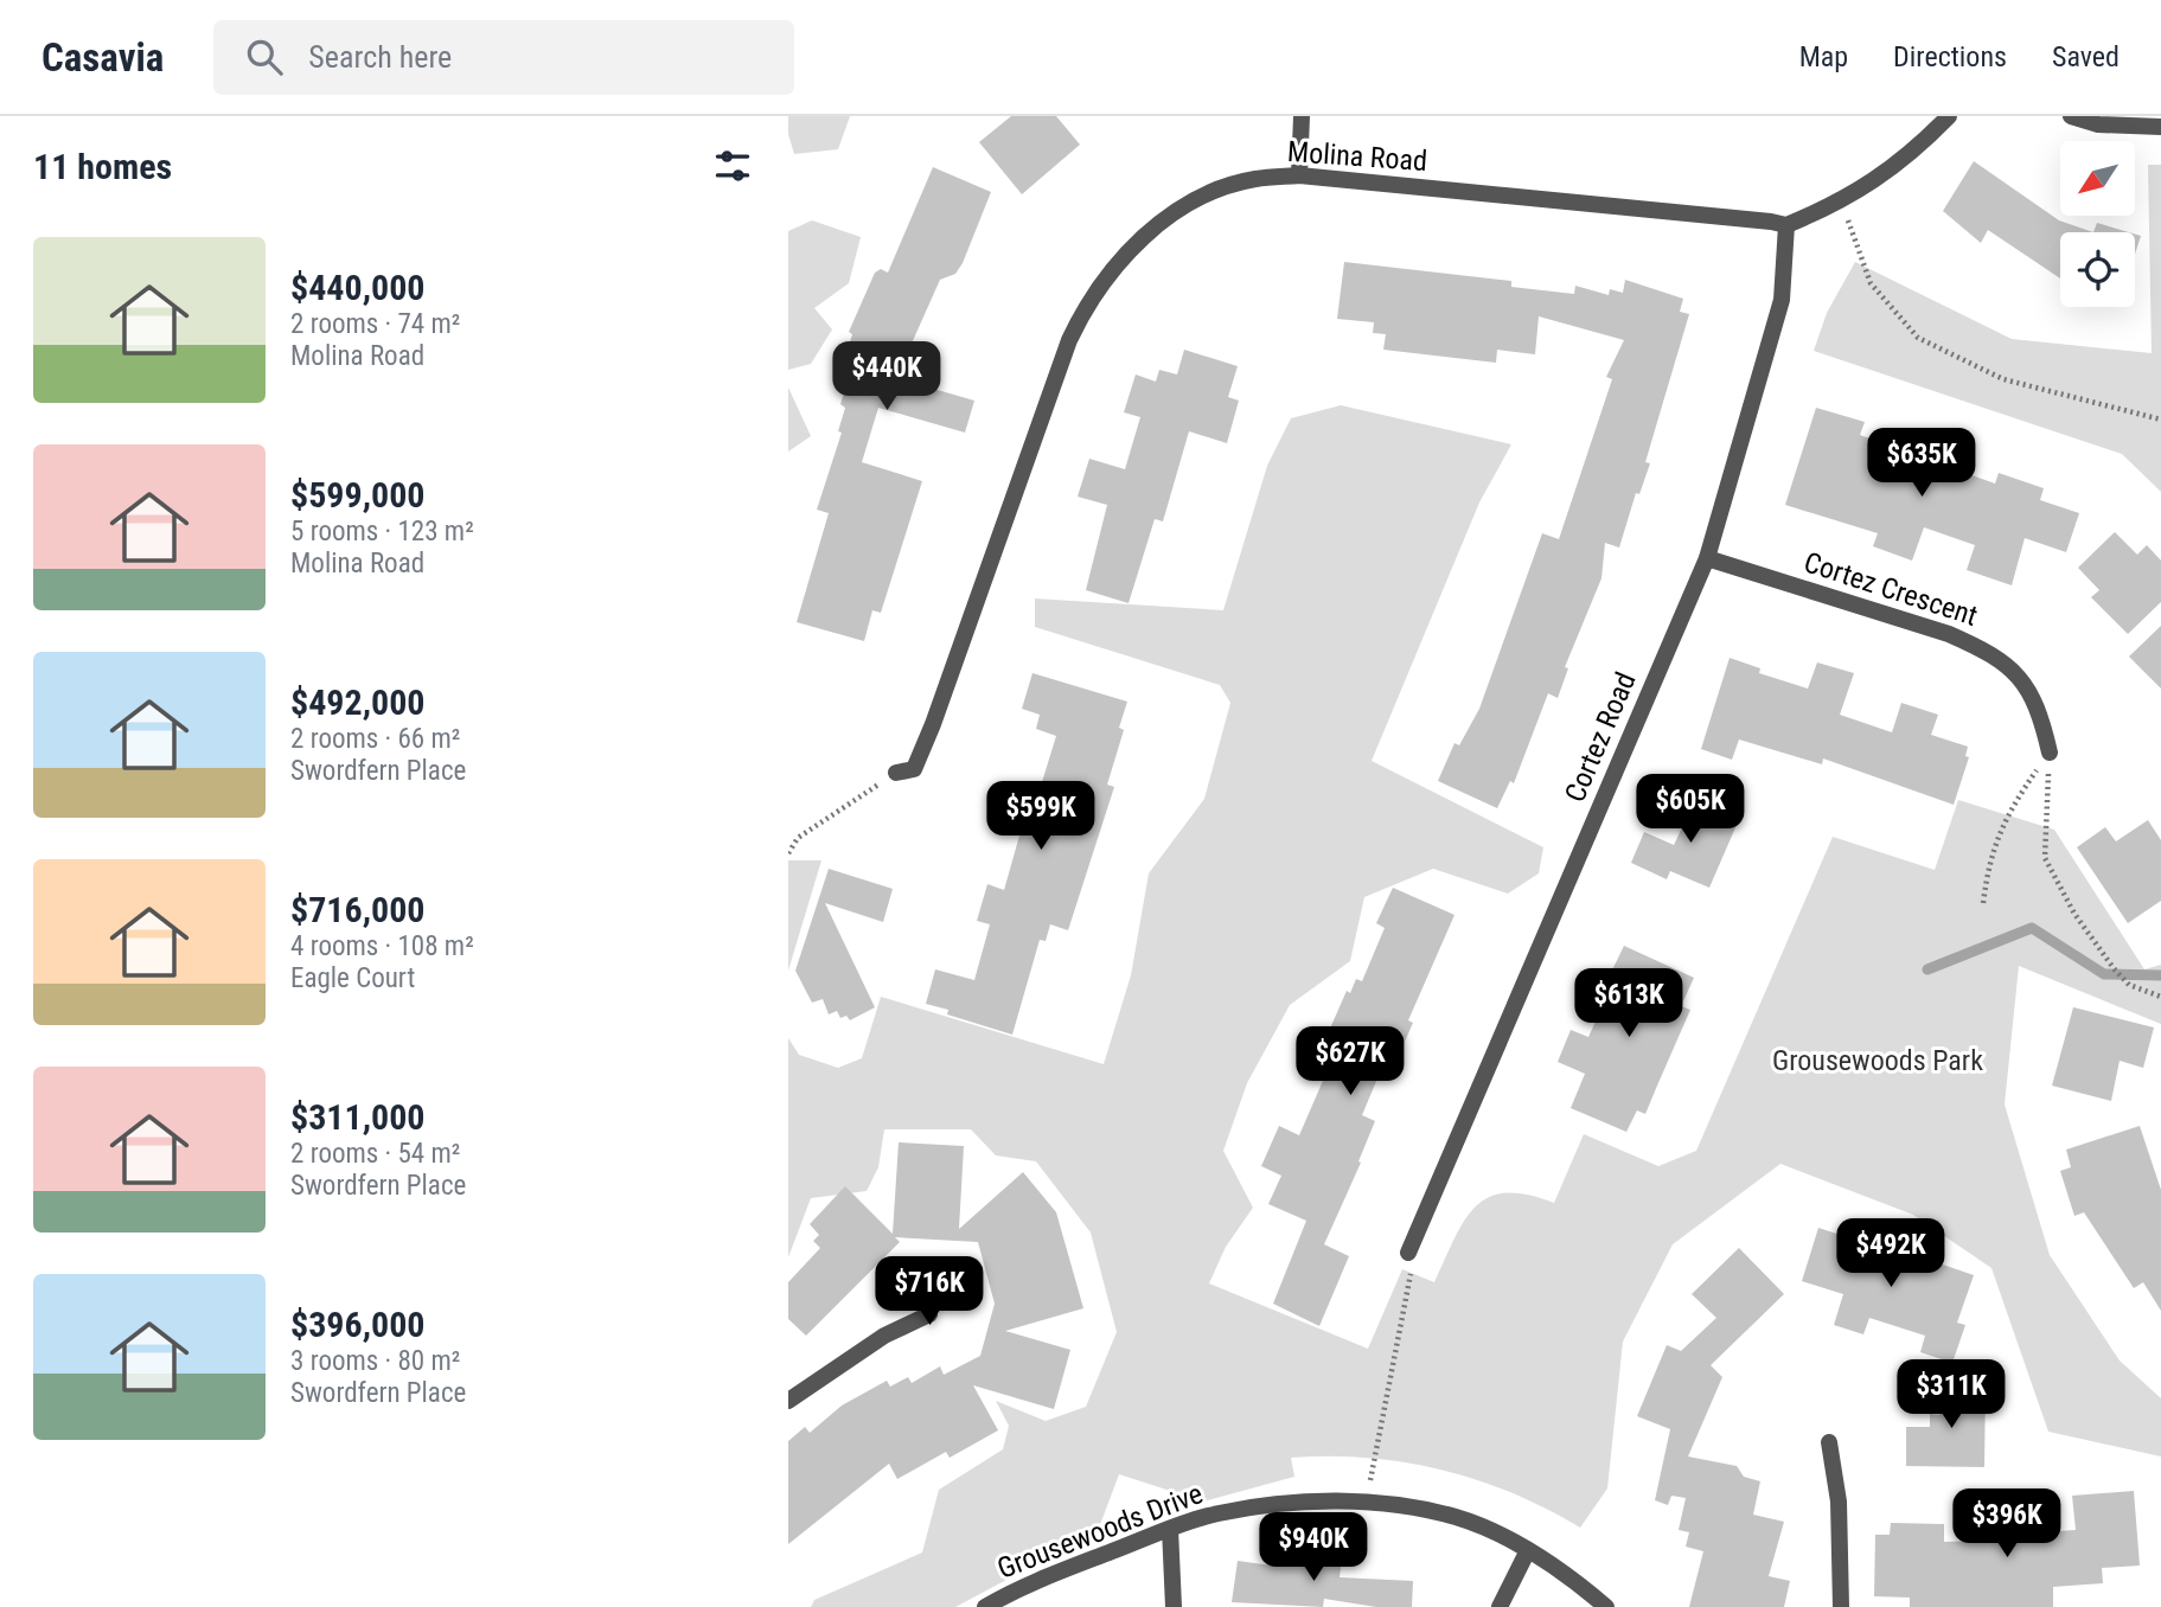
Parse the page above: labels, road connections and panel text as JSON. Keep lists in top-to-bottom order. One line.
{"streets":{"street":["Molina Road","Cortez Crescent","Cortez Road","Grousewoods Drive"]},"crossings":[["Molina Road","Cortez Road"],["Cortez Crescent","Cortez Road"]],"parks":["Grousewoods Park"],"north":"bottom left","page":{"header":"Casavia","search":"Search here","nav":["Map","Directions","Saved"],"heading":"11 homes","list":[{"name":"$440,000","note":"2 rooms · 74 m² · Molina Road"},{"name":"$599,000","note":"5 rooms · 123 m² · Molina Road"},{"name":"$492,000","note":"2 rooms · 66 m² · Swordfern Place"},{"name":"$716,000","note":"4 rooms · 108 m² · Eagle Court"},{"name":"$311,000","note":"2 rooms · 54 m² · Swordfern Place"},{"name":"$396,000","note":"3 rooms · 80 m² · Swordfern Place"}],"price":["$440K","$635K","$605K","$599K","$613K","$627K","$492K","$716K","$311K","$396K","$940K"]}}
